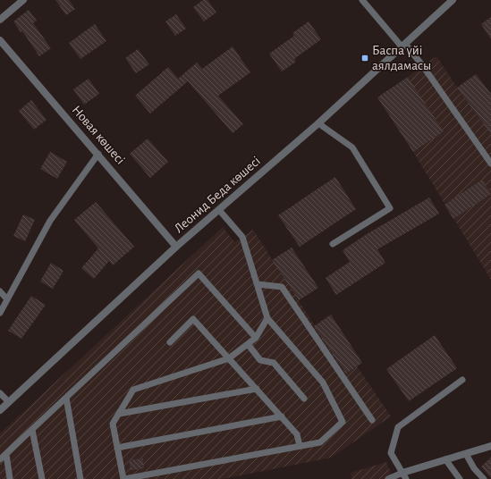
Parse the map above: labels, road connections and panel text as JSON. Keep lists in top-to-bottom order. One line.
{"streets":{"street":["Новая көшесі","Леонид Беда көшесі"]},"crossings":[["Новая көшесі","Леонид Беда көшесі"]],"places":{"transit":["Баспа үйі аялдамасы"]}}
